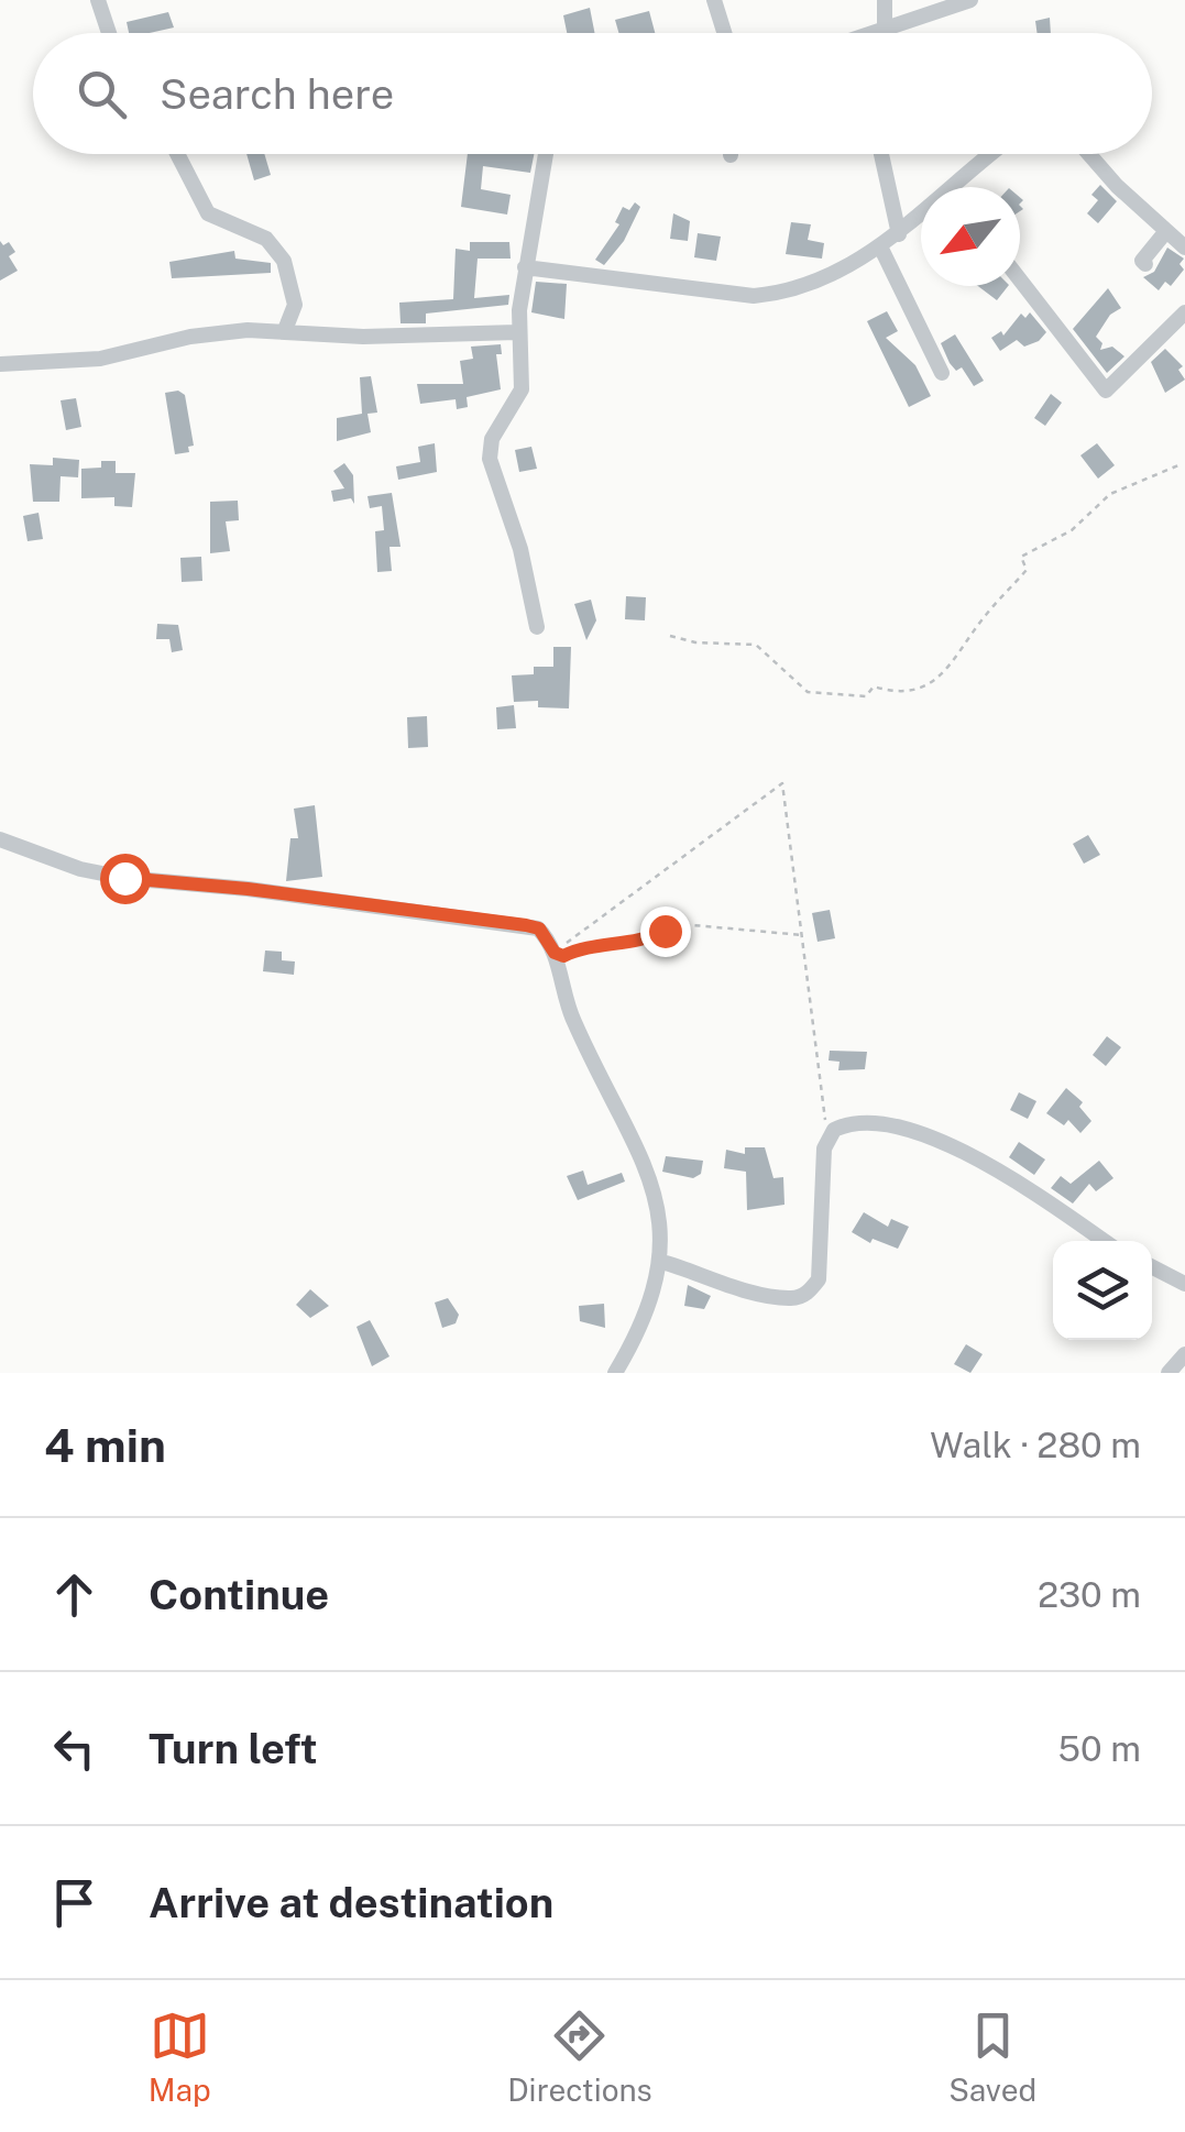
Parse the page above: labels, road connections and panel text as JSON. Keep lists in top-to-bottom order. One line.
{"north":"bottom left","page":{"search":"Search here","heading":["4 min","Walk · 280 m"],"list":[["Continue","230 m"],["Turn left","50 m"],"Arrive at destination"],"nav":["Map","Directions","Saved"]}}
